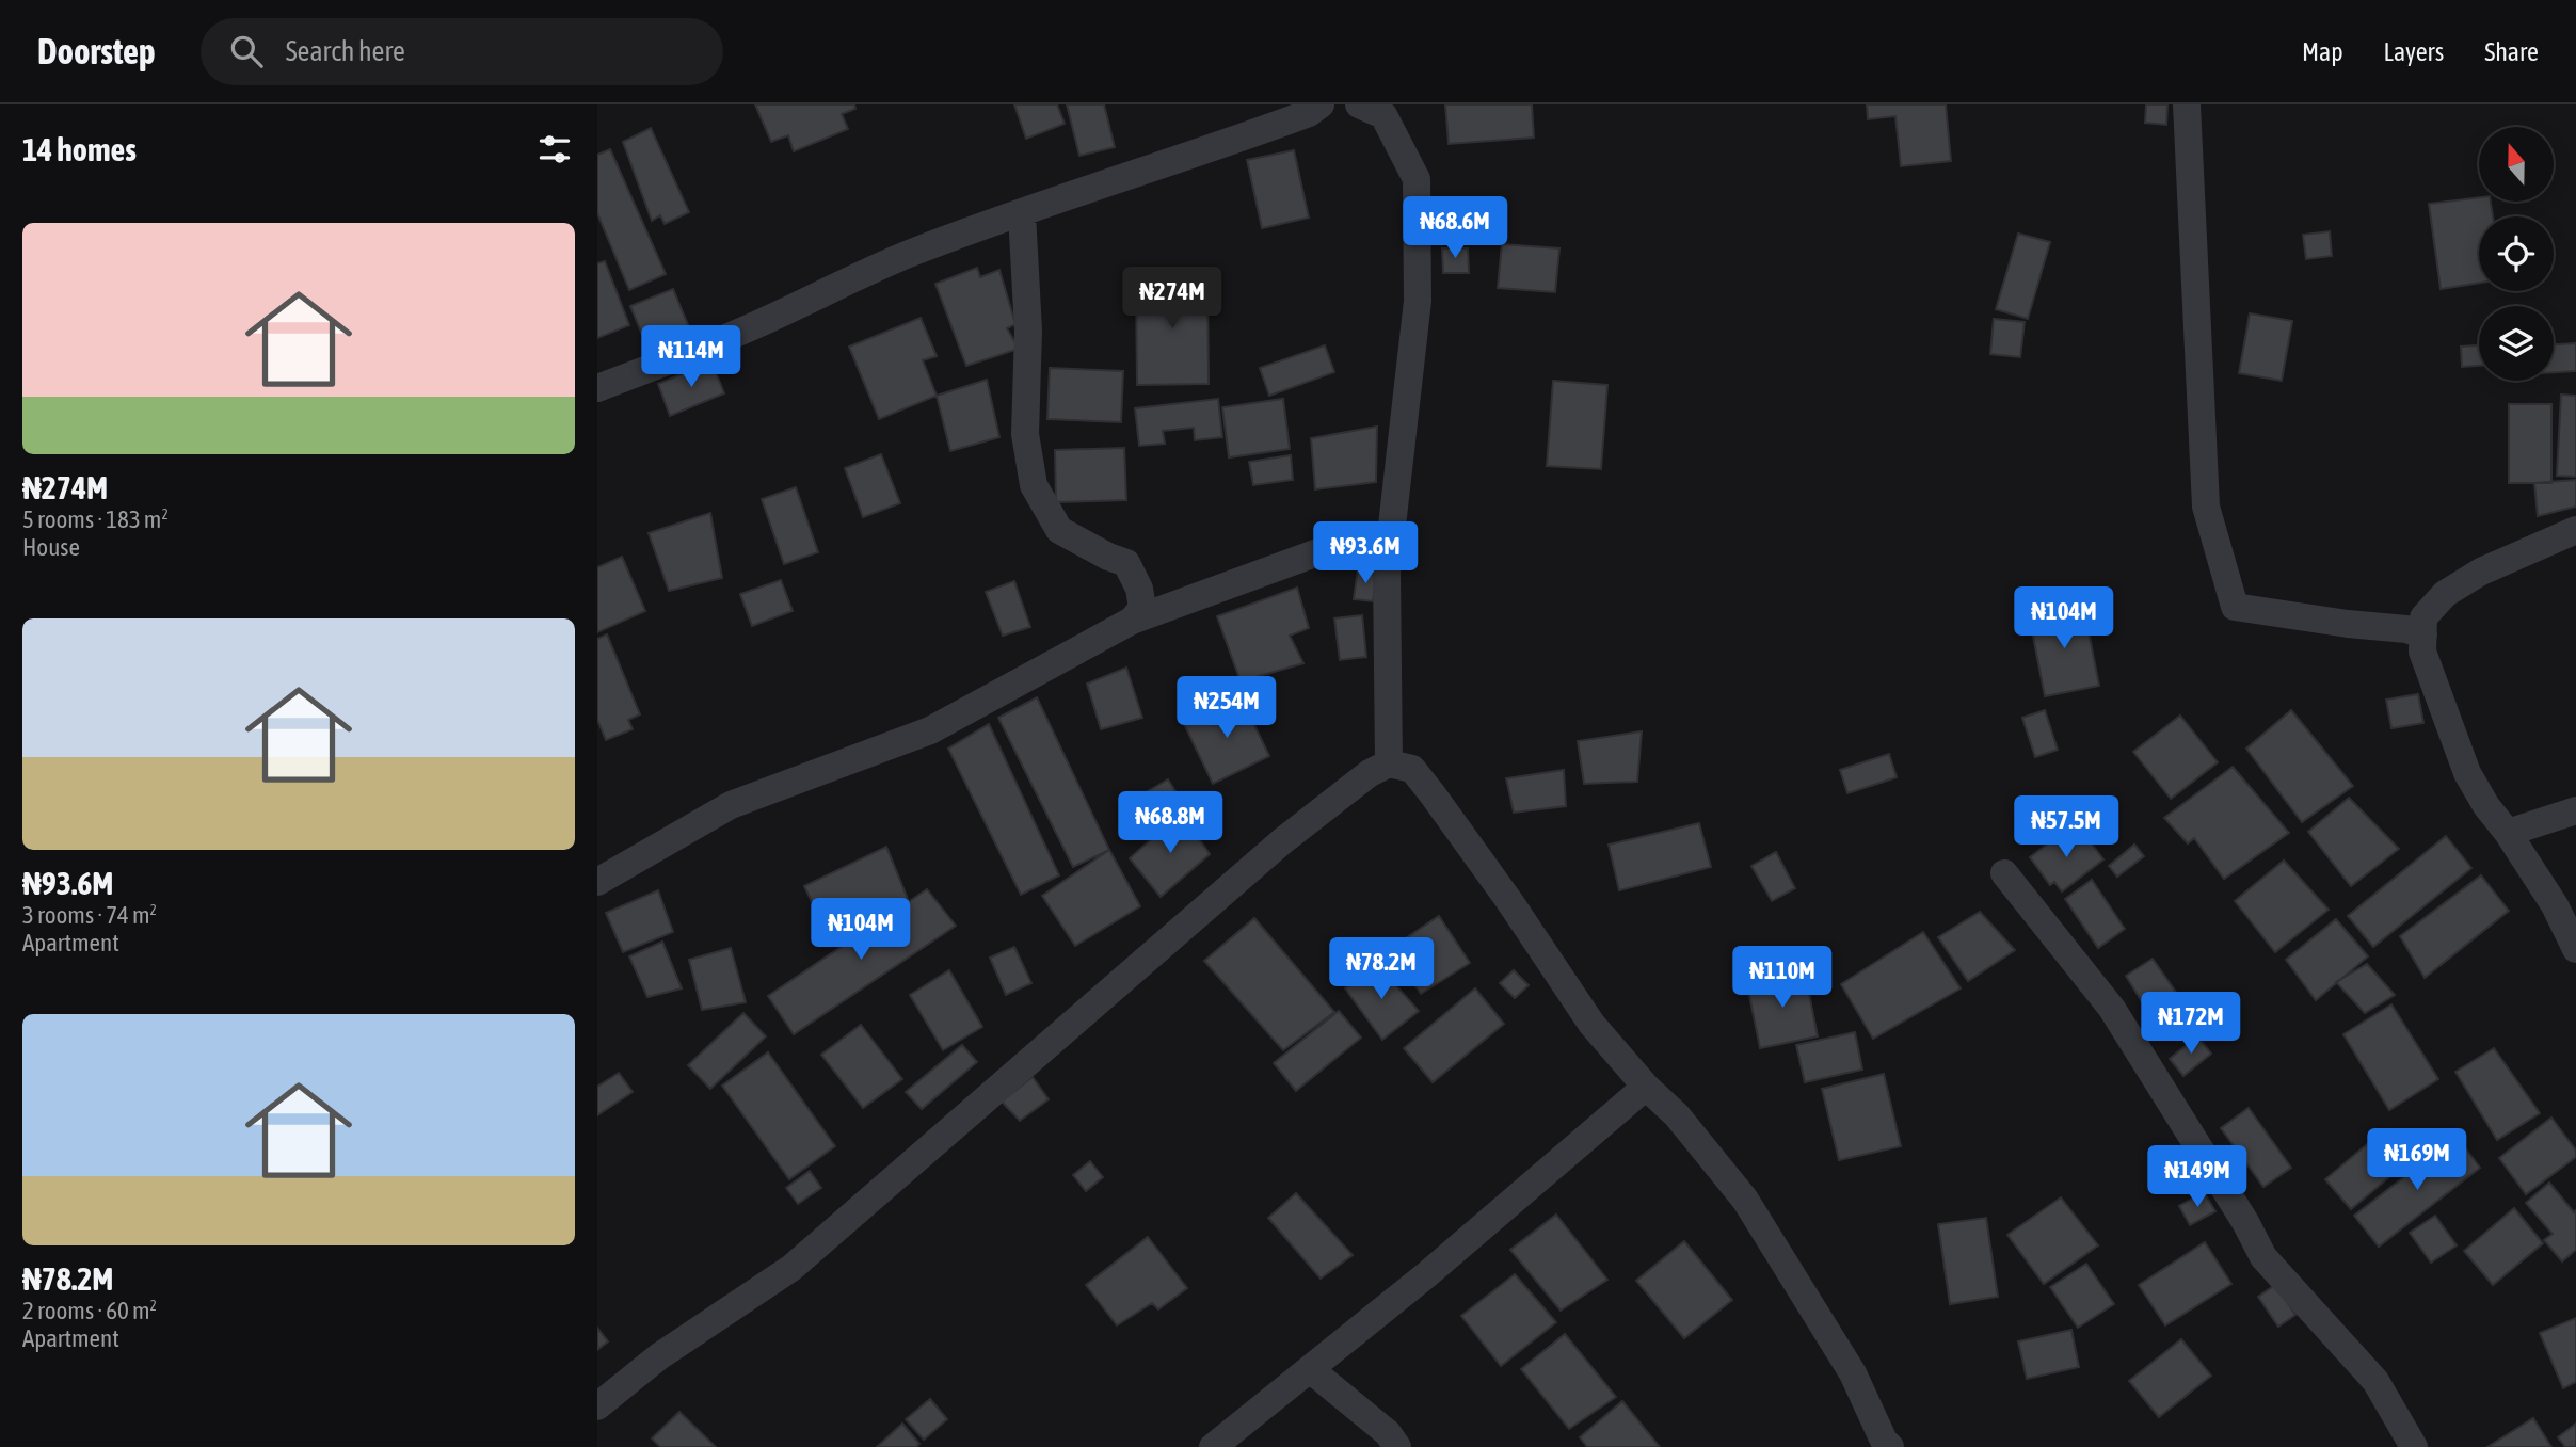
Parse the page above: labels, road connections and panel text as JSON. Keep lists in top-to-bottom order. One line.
{"north":"top","page":{"header":"Doorstep","search":"Search here","nav":["Map","Layers","Share"],"heading":"14 homes","list":[{"name":"₦274M","note":"5 rooms · 183 m² · House"},{"name":"₦93.6M","note":"3 rooms · 74 m² · Apartment"},{"name":"₦78.2M","note":"2 rooms · 60 m² · Apartment"}],"price":["₦68.6M","₦274M","₦114M","₦93.6M","₦104M","₦254M","₦68.8M","₦57.5M","₦104M","₦78.2M","₦110M","₦172M","₦169M","₦149M"]}}
